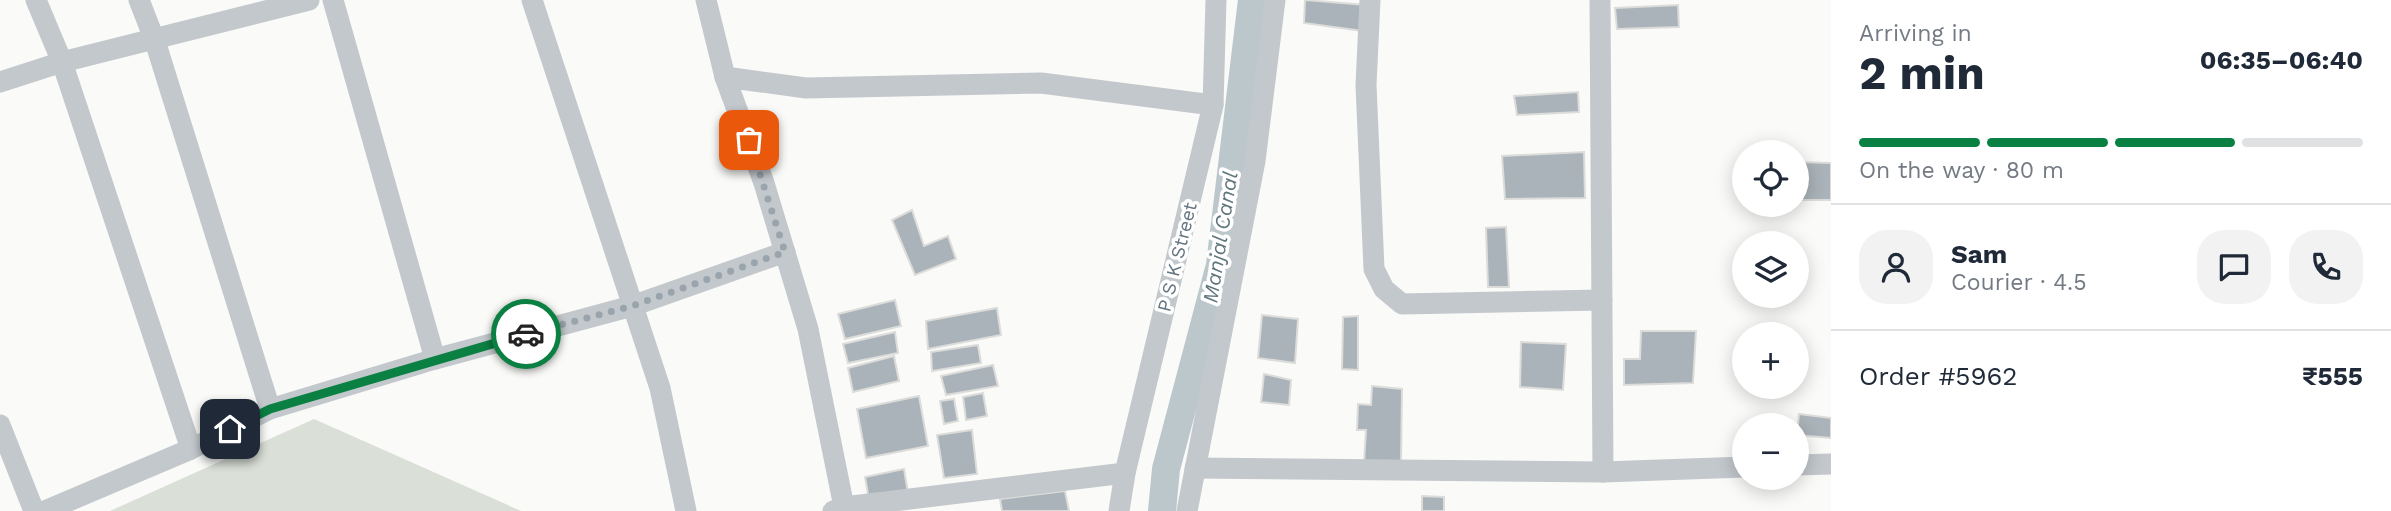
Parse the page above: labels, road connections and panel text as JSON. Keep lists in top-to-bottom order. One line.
{"streets":{"street":["P S K Street"]},"water":["Manjal Canal"],"page":{"heading":["2 min","Arriving in","06:35–06:40"],"panel":["Sam","Courier · 4.5","Order #5962","₹555"],"bar":"On the way · 80 m","map_buttons":["+","−"]}}
